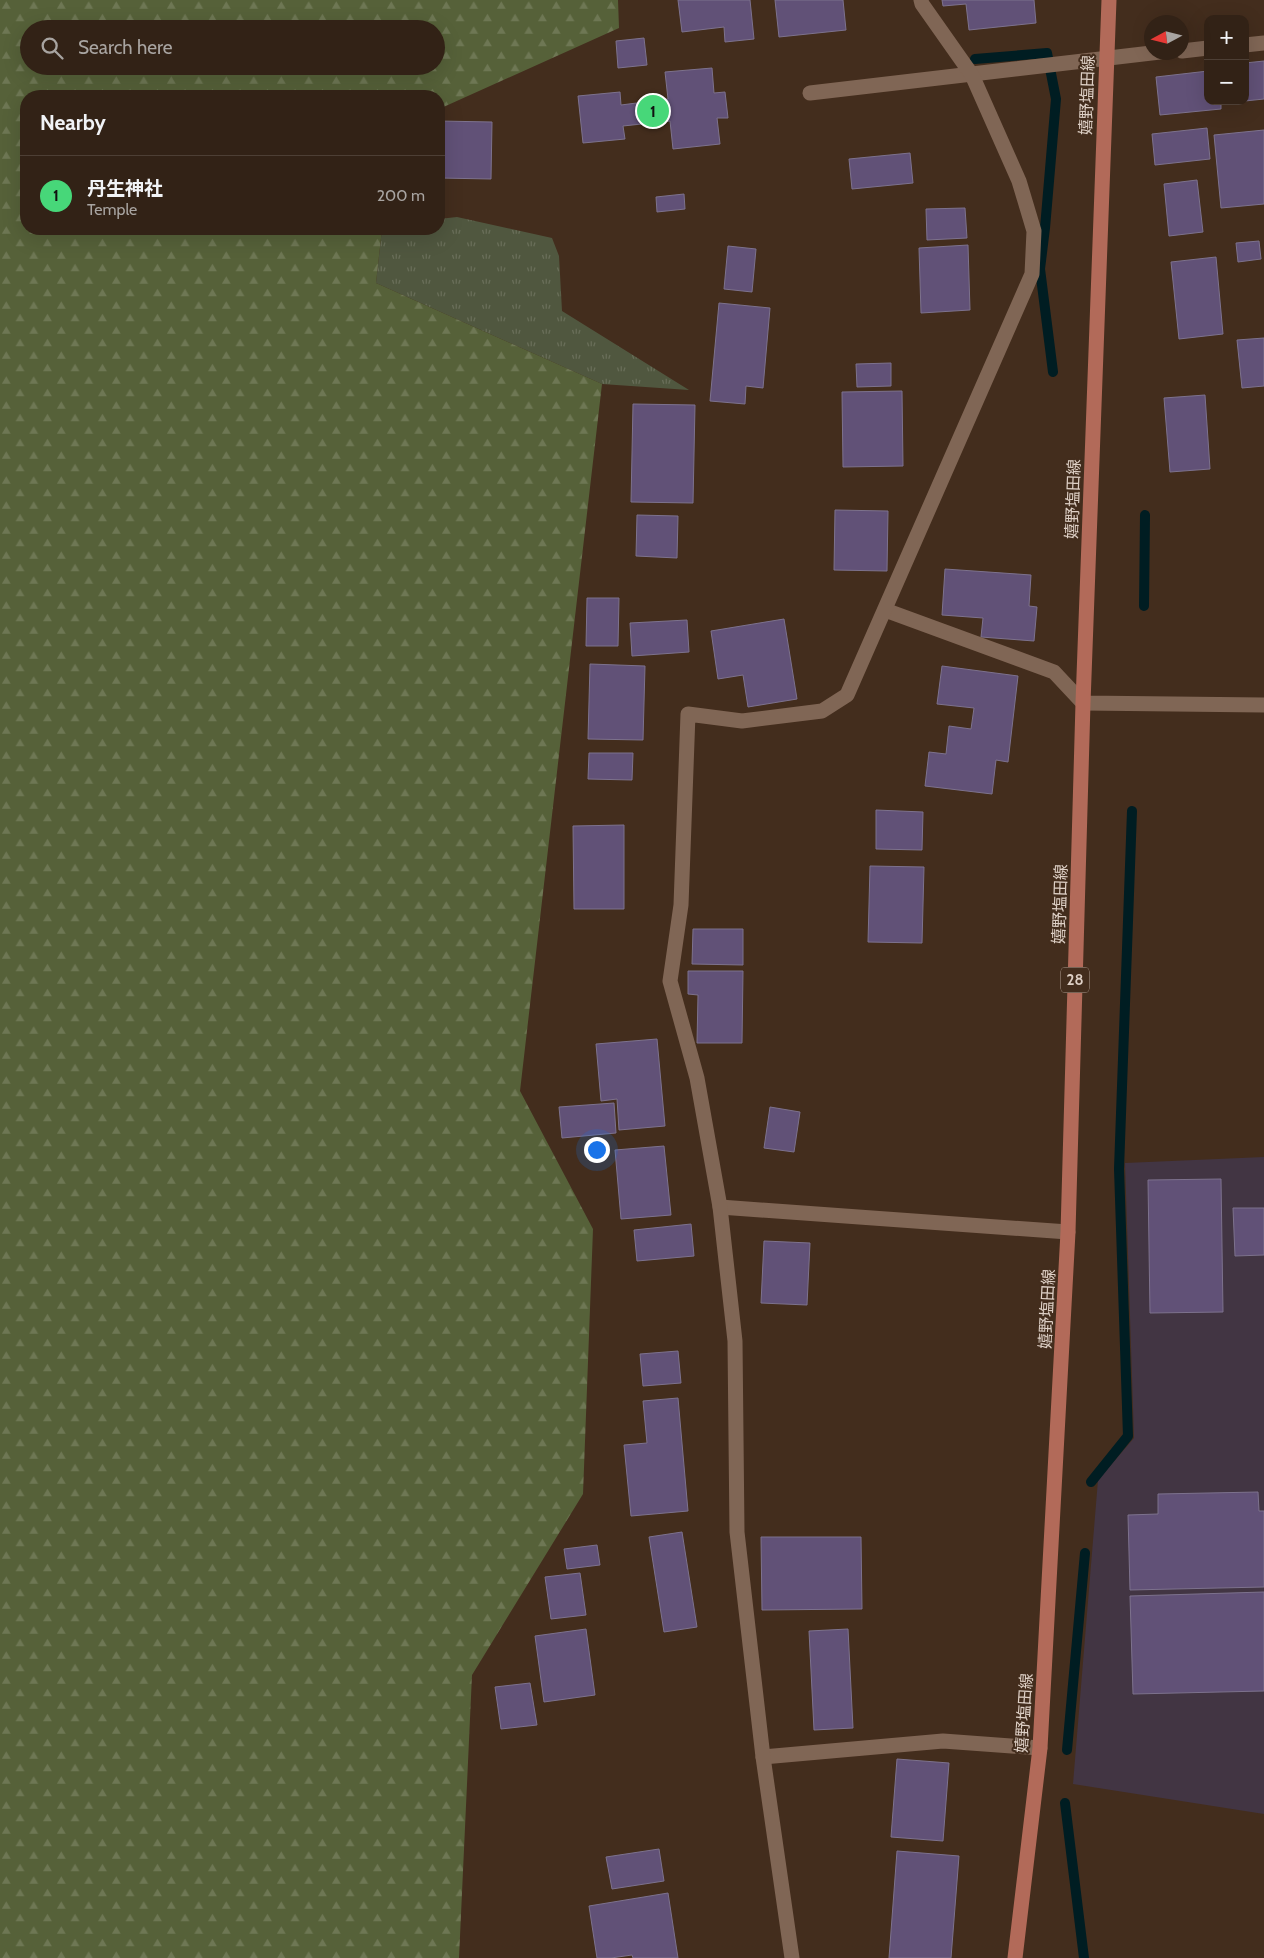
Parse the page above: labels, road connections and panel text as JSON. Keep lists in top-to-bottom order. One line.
{"streets":{"main road":["嬉野塩田線","28"]},"north":"left","page":{"map_buttons":["+","−"],"search":"Search here","heading":"Nearby","pins":"1","list":[{"mark":"1","name":"丹生神社","note":"Temple","value":"200 m"}]}}
